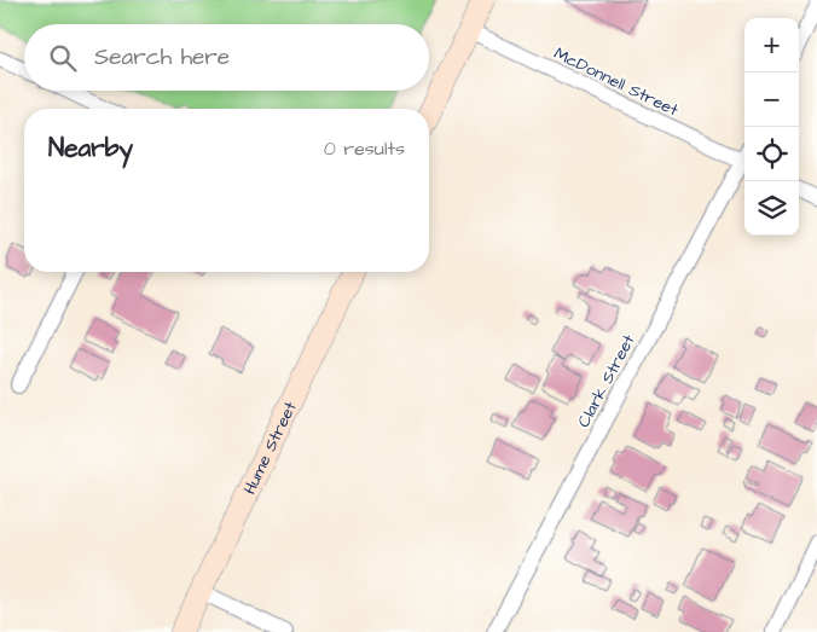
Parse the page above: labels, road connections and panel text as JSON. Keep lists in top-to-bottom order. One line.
{"streets":{"street":["McDonnell Street","Clark Street","Hume Street"]},"page":{"map_buttons":["+","−"],"search":"Search here","heading":["Nearby","0 results"]}}
